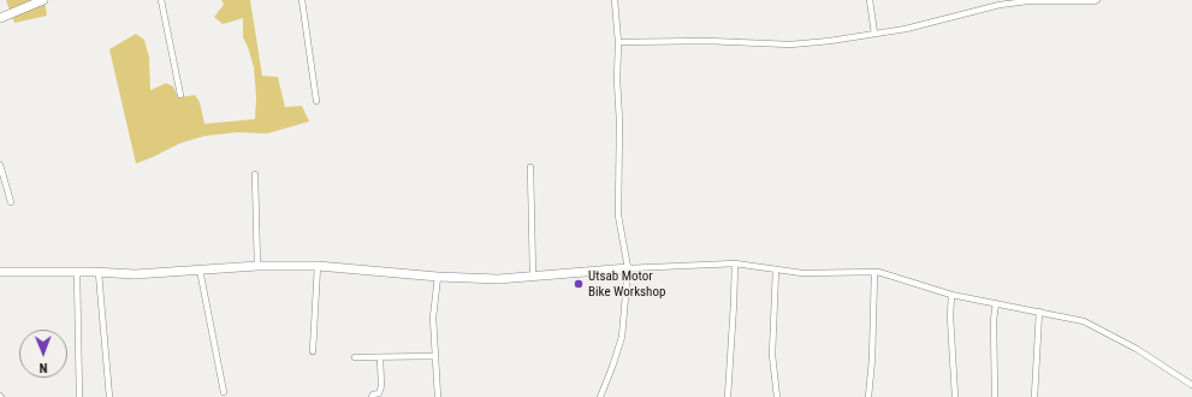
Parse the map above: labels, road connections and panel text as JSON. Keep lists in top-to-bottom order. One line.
{"places":["Utsab Motor Bike Workshop"],"north":"bottom"}
